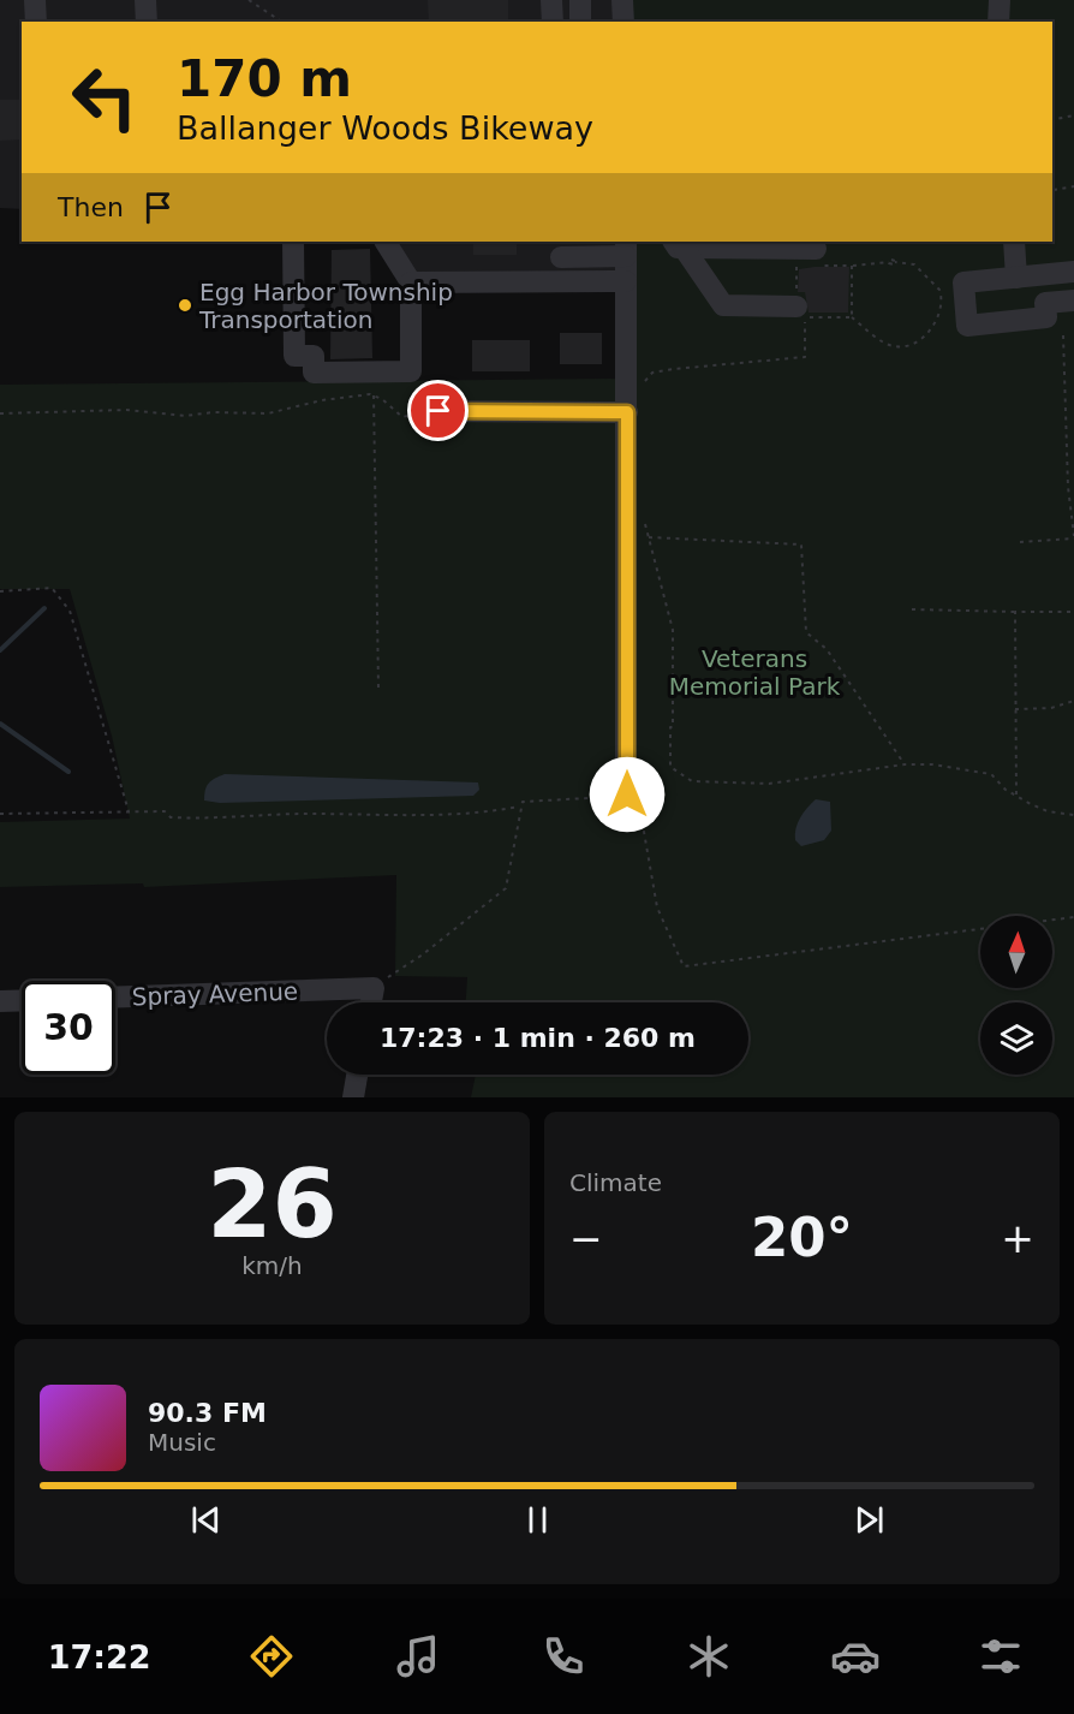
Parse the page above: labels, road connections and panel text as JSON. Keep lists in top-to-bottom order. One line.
{"streets":{"street":["Spray Avenue"]},"parks":["Veterans Memorial Park"],"places":["Egg Harbor Township Transportation"],"north":"top","page":{"turn":["170 m","Ballanger Woods Bikeway"],"then":"Then","limit":"30","trip":"17:23 · 1 min · 260 m","tile":[["26","km/h"],"Climate"],"heat":["−","20°","+"],"song":["90.3 FM","Music"],"tabs":"17:22"}}
